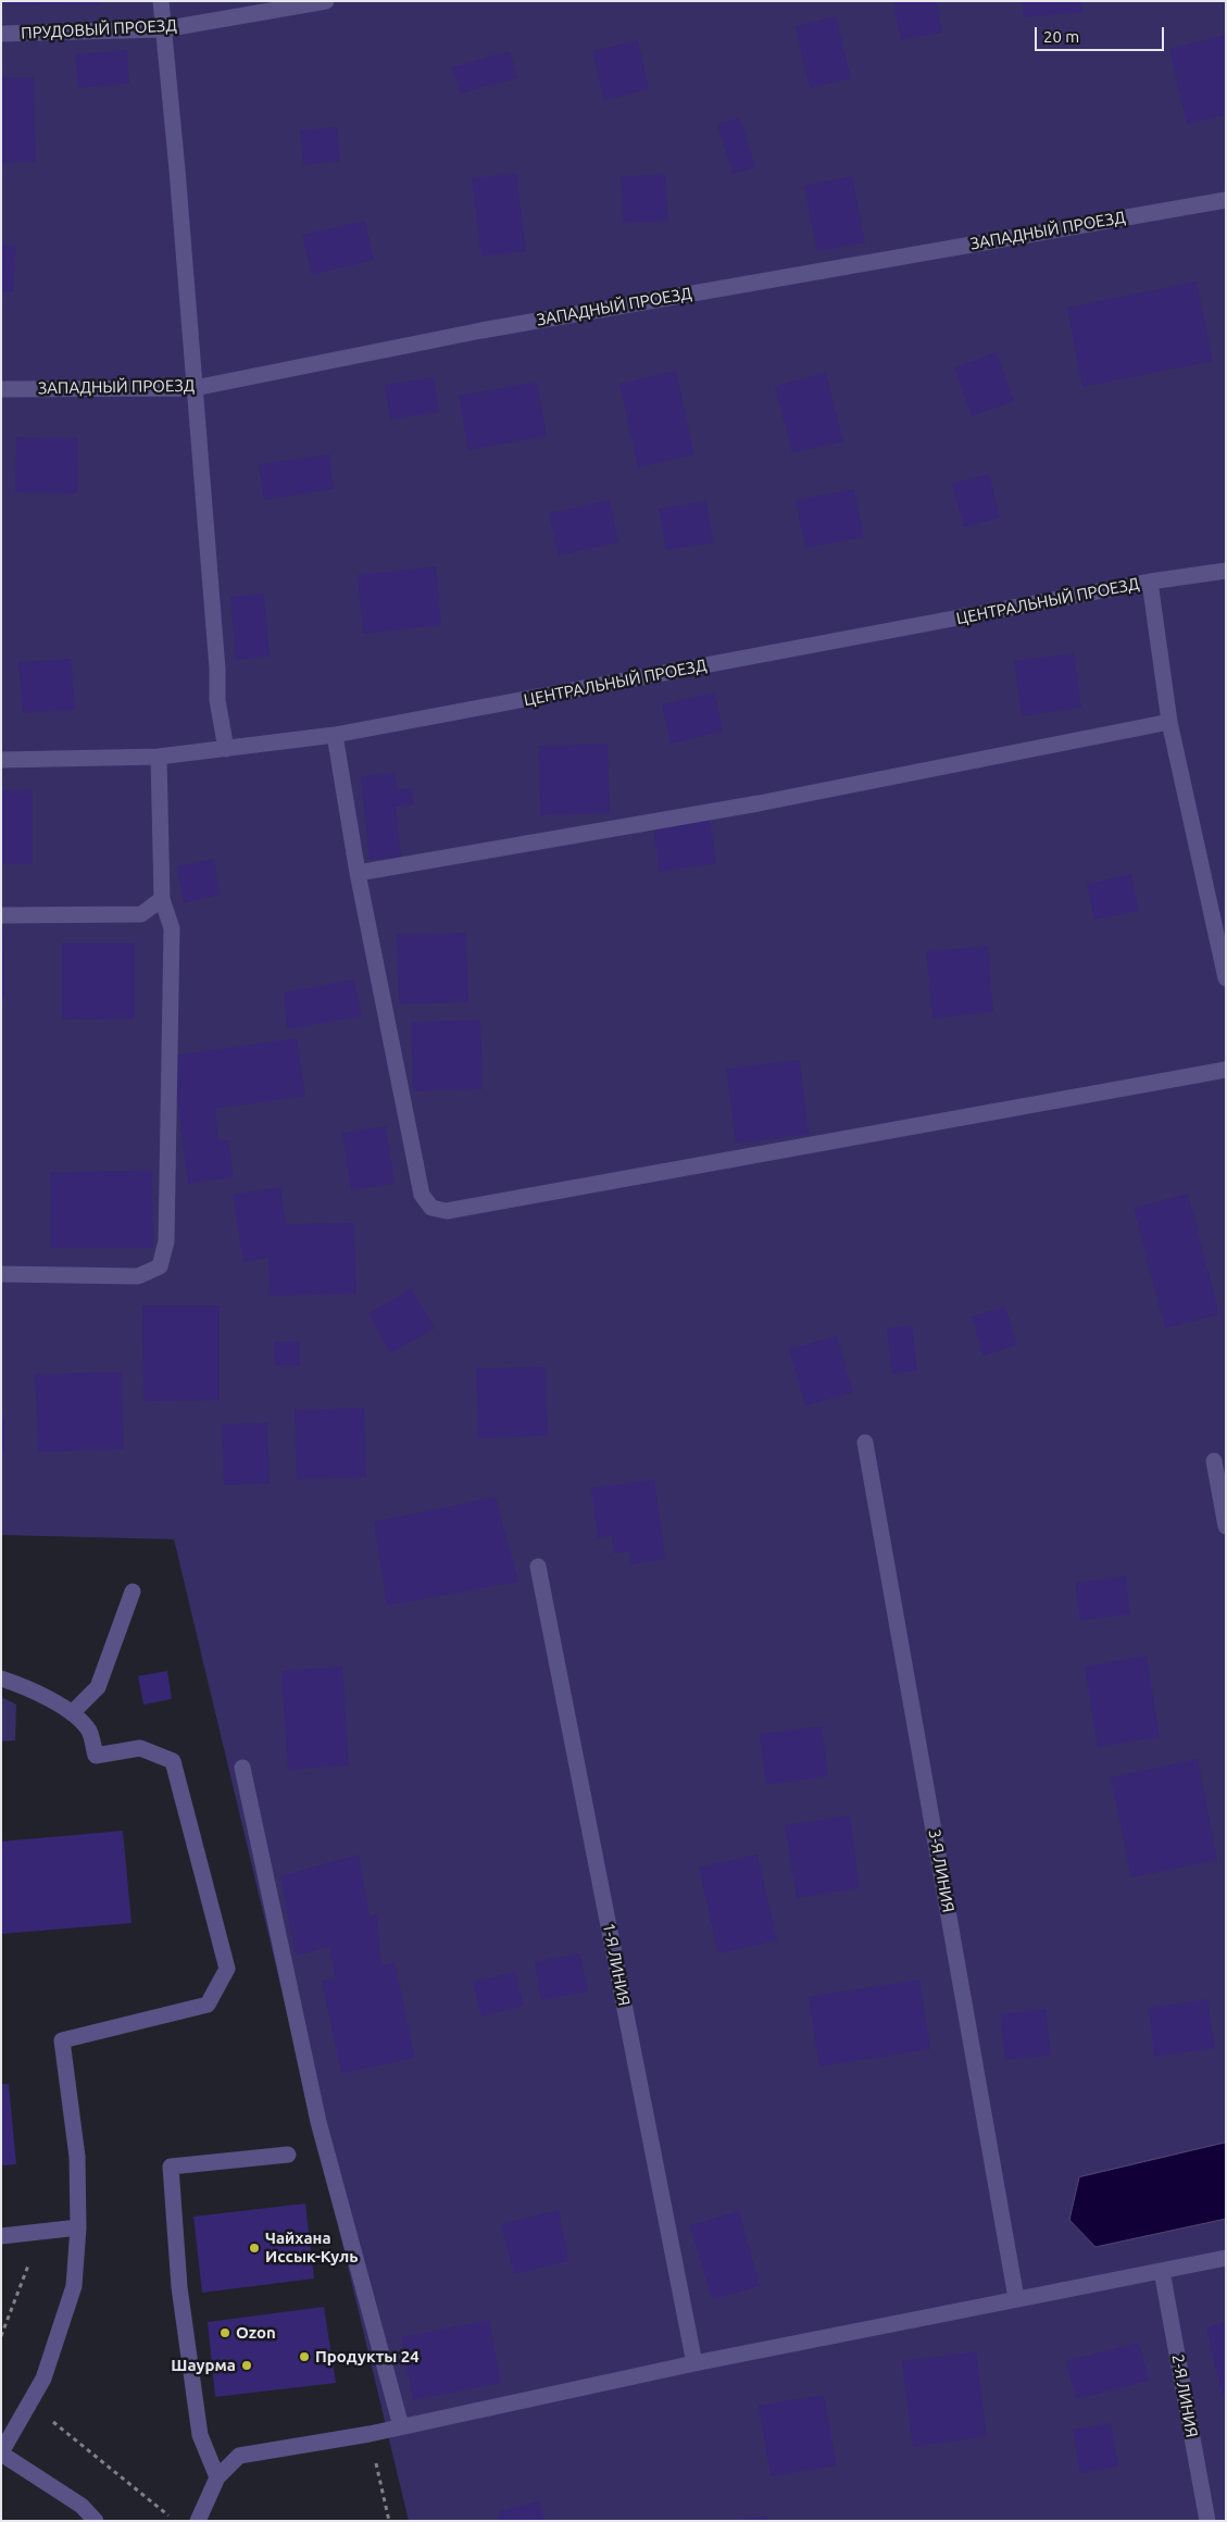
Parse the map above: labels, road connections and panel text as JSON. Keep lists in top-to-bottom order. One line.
{"streets":{"street":["ПРУДОВЫЙ ПРОЕЗД","ЗАПАДНЫЙ ПРОЕЗД","ЦЕНТРАЛЬНЫЙ ПРОЕЗД","3-Я ЛИНИЯ","1-Я ЛИНИЯ","2-Я ЛИНИЯ"]},"places":["Чайхана Иссык-Куль","Ozon","Продукты 24","Шаурма"],"scale_bar":"20 m"}
